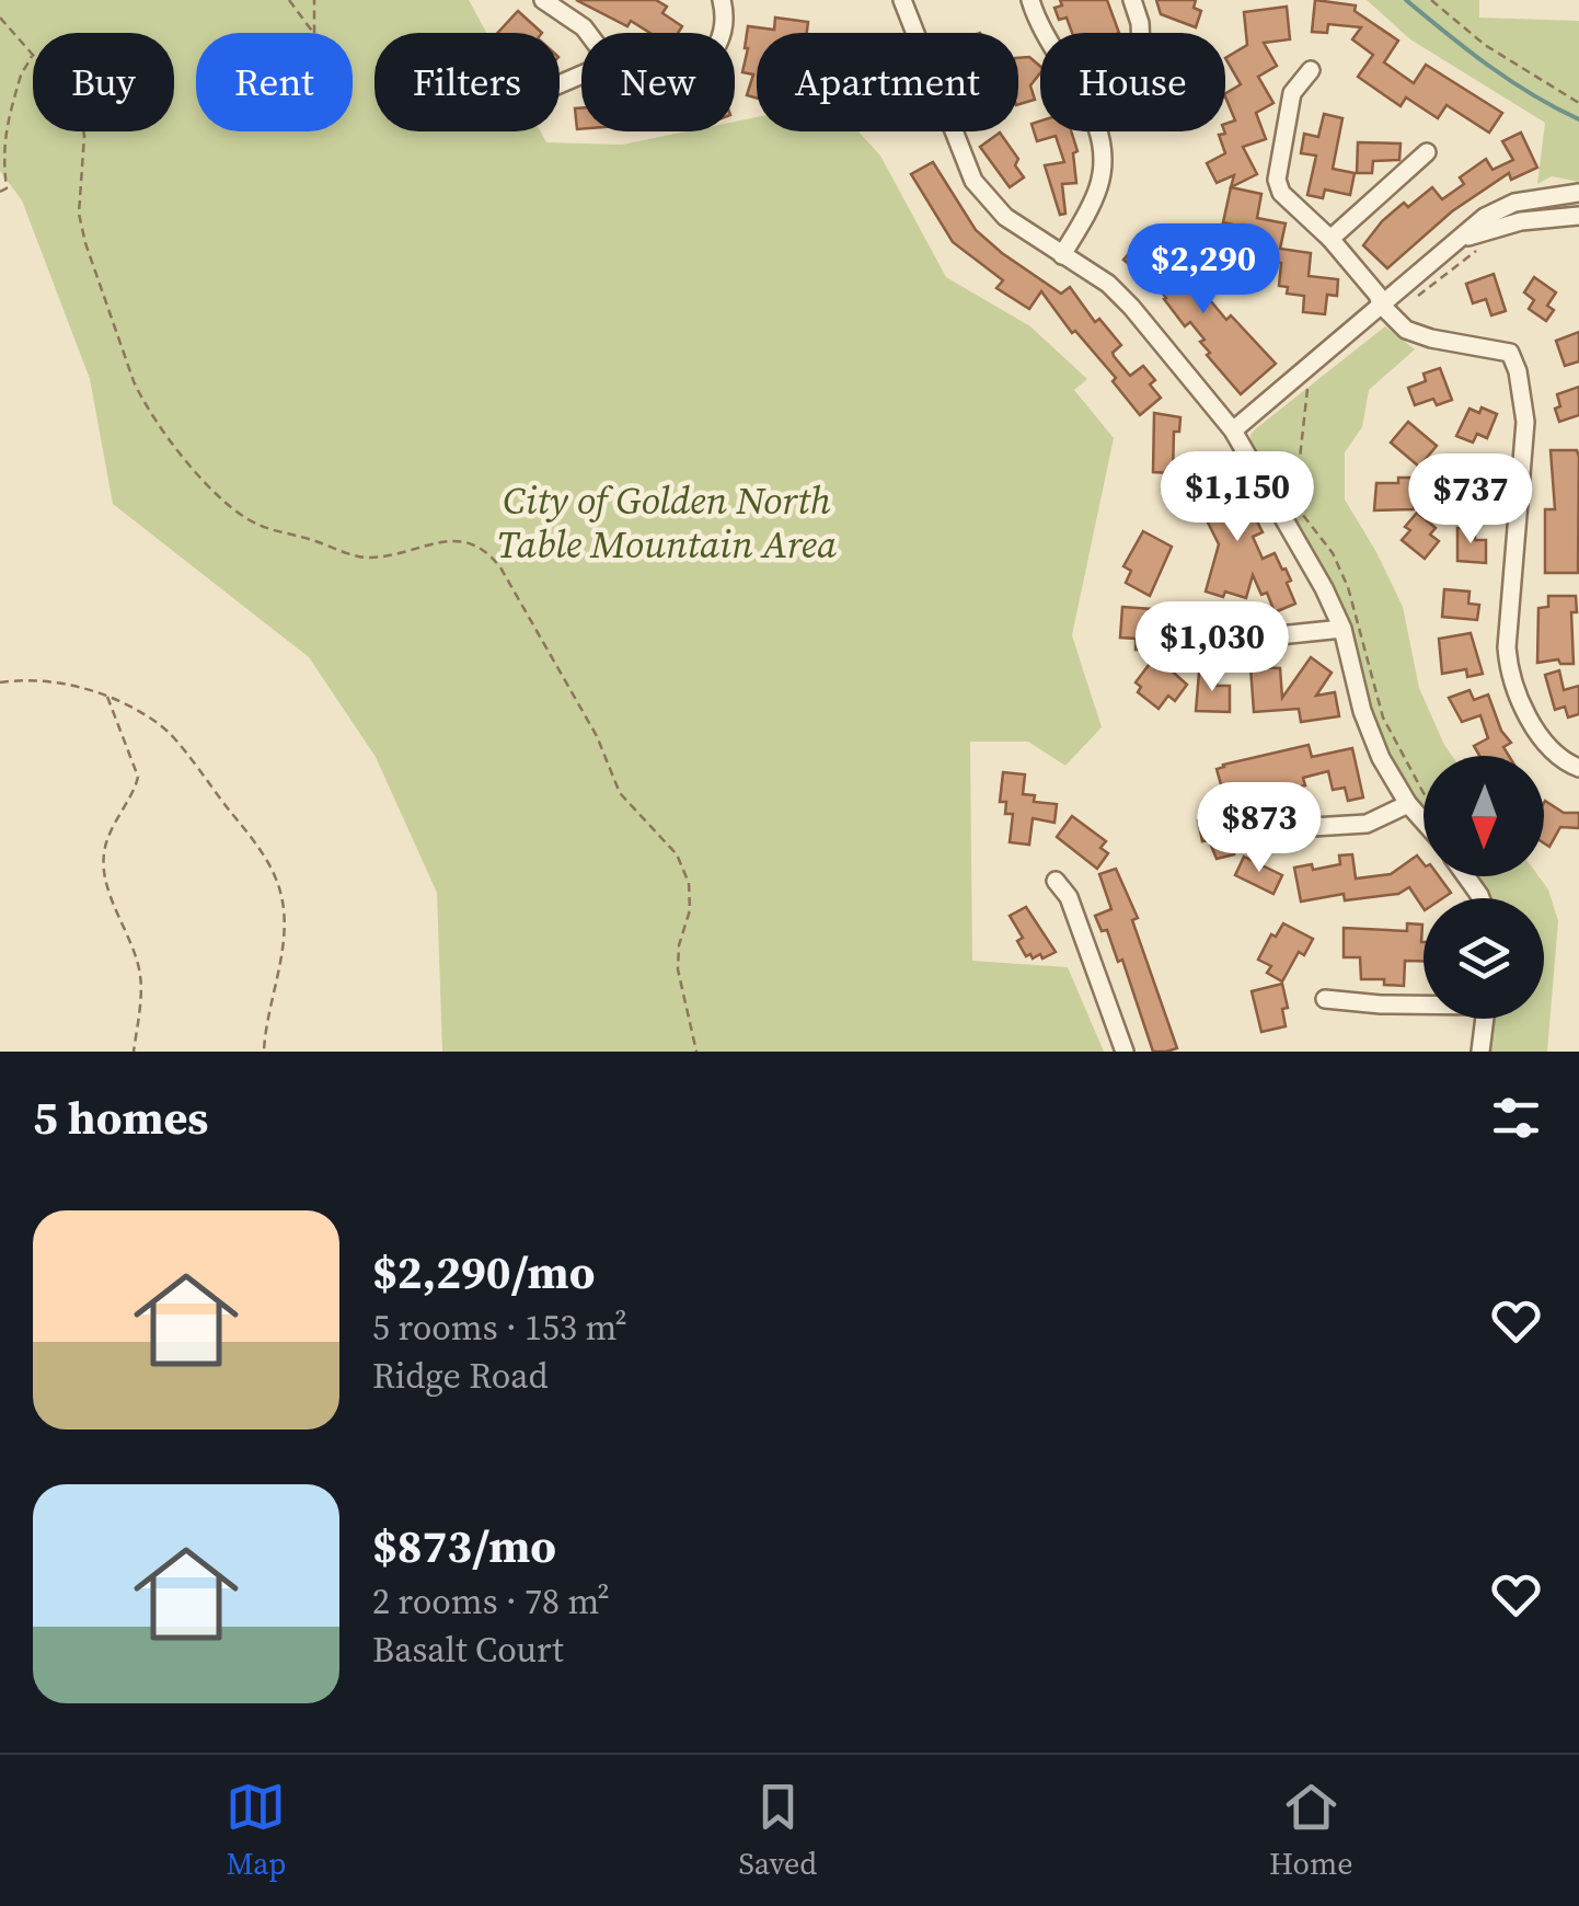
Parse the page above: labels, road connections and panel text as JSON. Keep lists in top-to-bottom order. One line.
{"parks":["City of Golden North Table Mountain Area"],"north":"bottom","page":{"chip":["Buy","Rent","Filters","New","Apartment","House"],"price":["$2,290","$1,150","$737","$1,030","$873"],"heading":"5 homes","list":[{"name":"$2,290/mo","note":"5 rooms · 153 m² · Ridge Road"},{"name":"$873/mo","note":"2 rooms · 78 m² · Basalt Court"}],"tabs":["Map","Saved","Home"]}}
